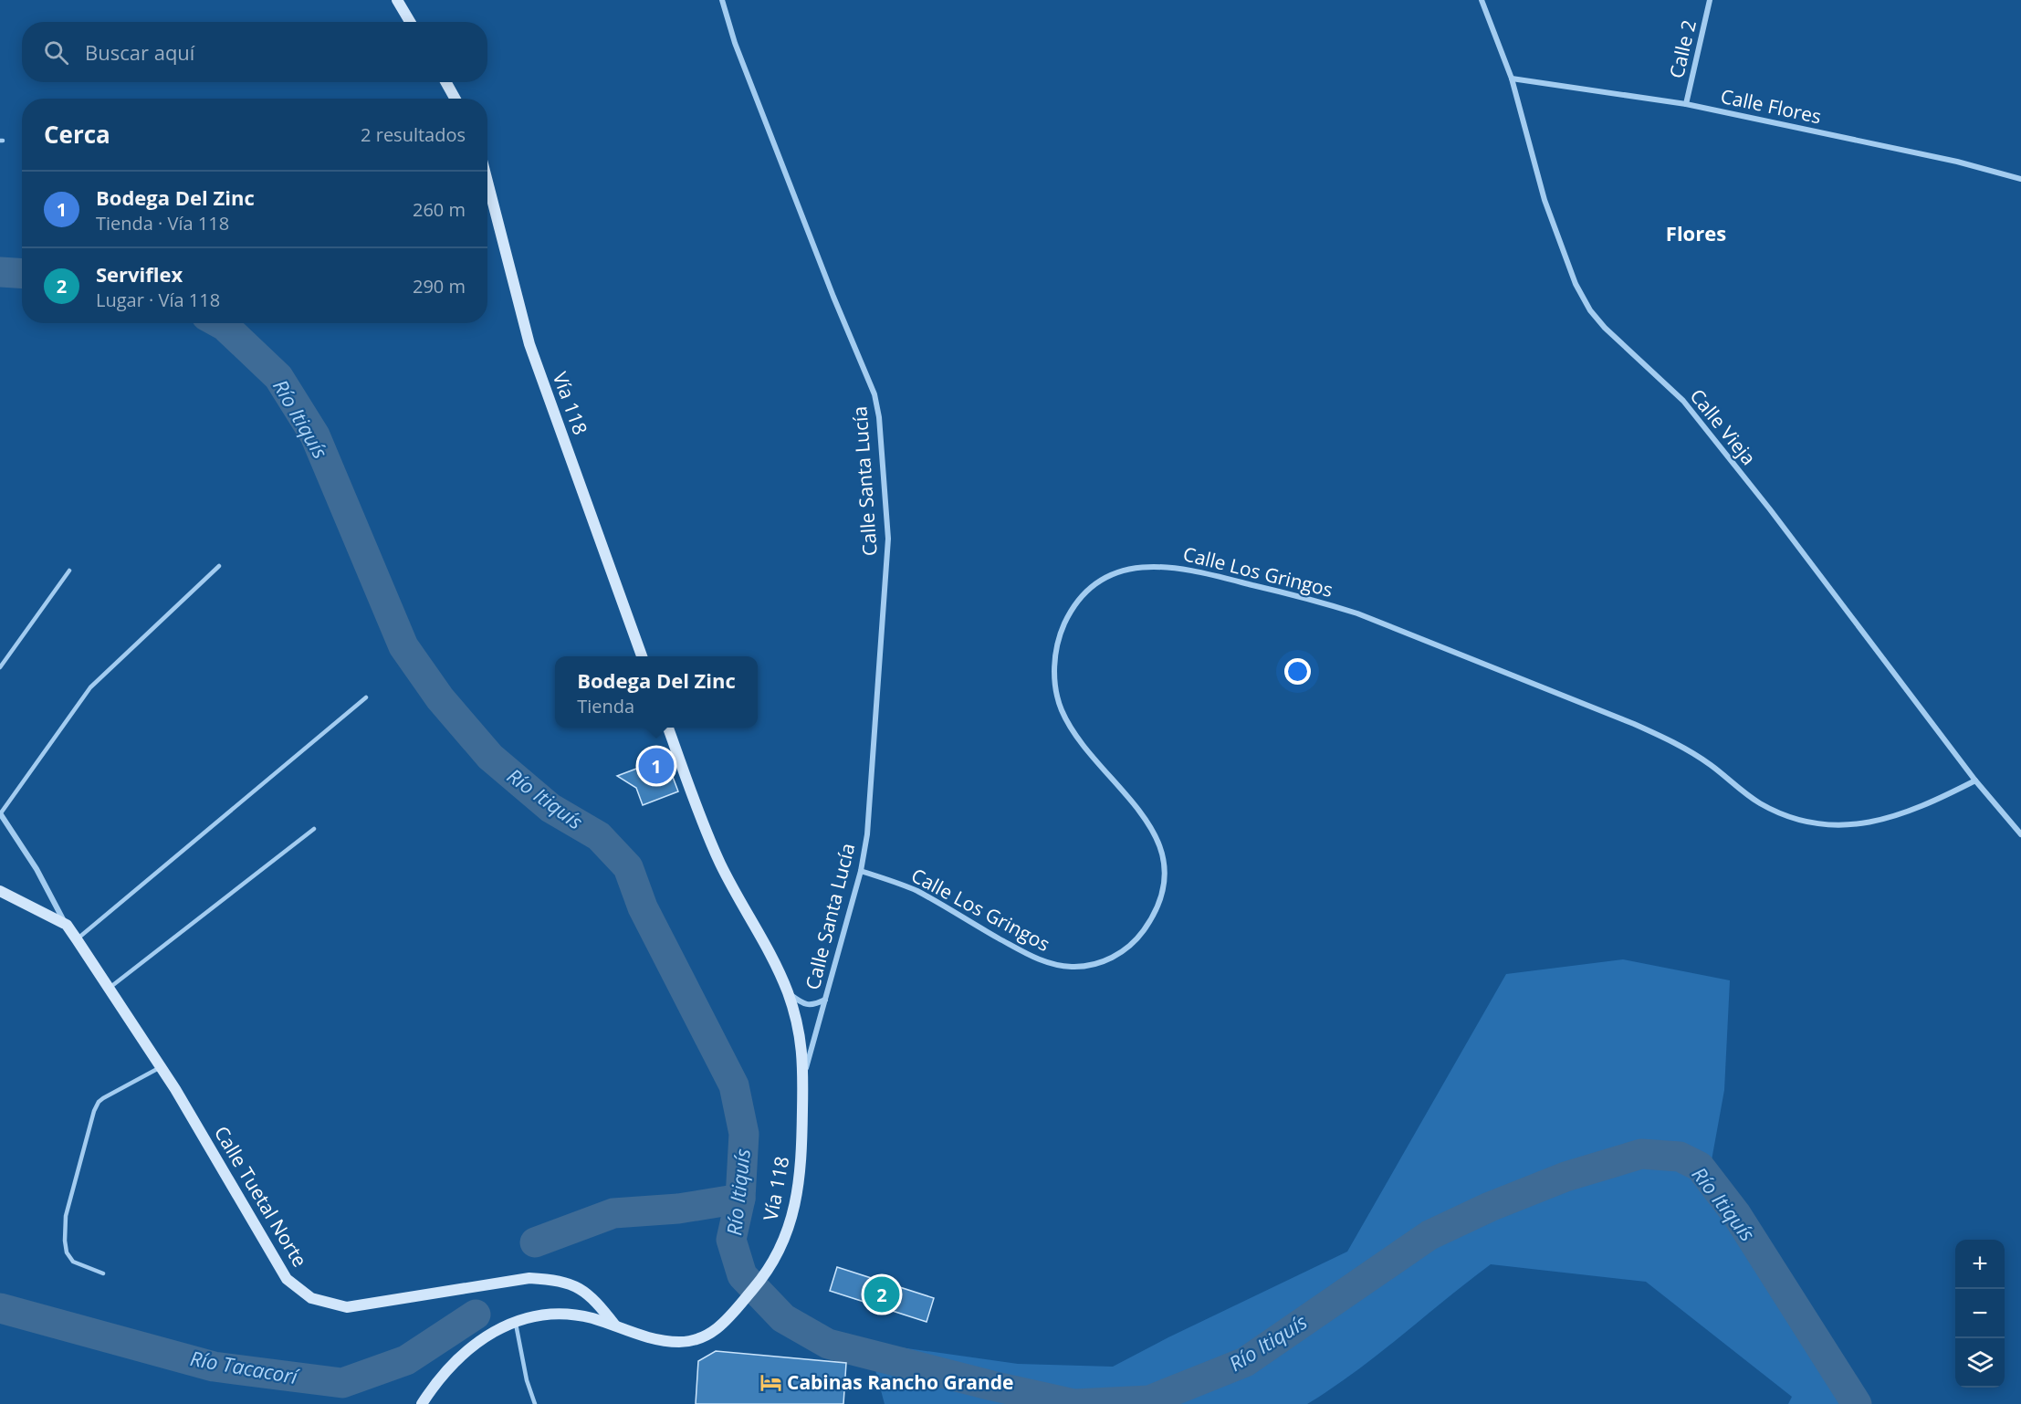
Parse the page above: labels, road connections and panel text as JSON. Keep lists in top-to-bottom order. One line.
{"streets":{"main road":["Vía 118","Calle Tuetal Norte"],"street":["Calle 2","Calle Flores","Calle Vieja","Calle Santa Lucía","Calle Los Gringos"]},"crossings":[["Calle 2","Calle Flores"],["Calle Flores","Calle Vieja"],["Vía 118","Calle Santa Lucía"],["Vía 118","Calle Tuetal Norte"],["Calle Vieja","Calle Los Gringos"],["Calle Santa Lucía","Calle Los Gringos"]],"districts":["Flores"],"water":["Río Itiquís","Río Tacacorí"],"places":{"hotel":["Cabinas Rancho Grande"]},"page":{"search":"Buscar aquí","heading":["Cerca","2 resultados"],"list":[{"mark":"1","name":"Bodega Del Zinc","note":"Tienda · Vía 118","value":"260 m"},{"mark":"2","name":"Serviflex","note":"Lugar · Vía 118","value":"290 m"}],"popup":["Bodega Del Zinc","Tienda"],"pins":["1","2"],"map_buttons":["+","−"]}}
